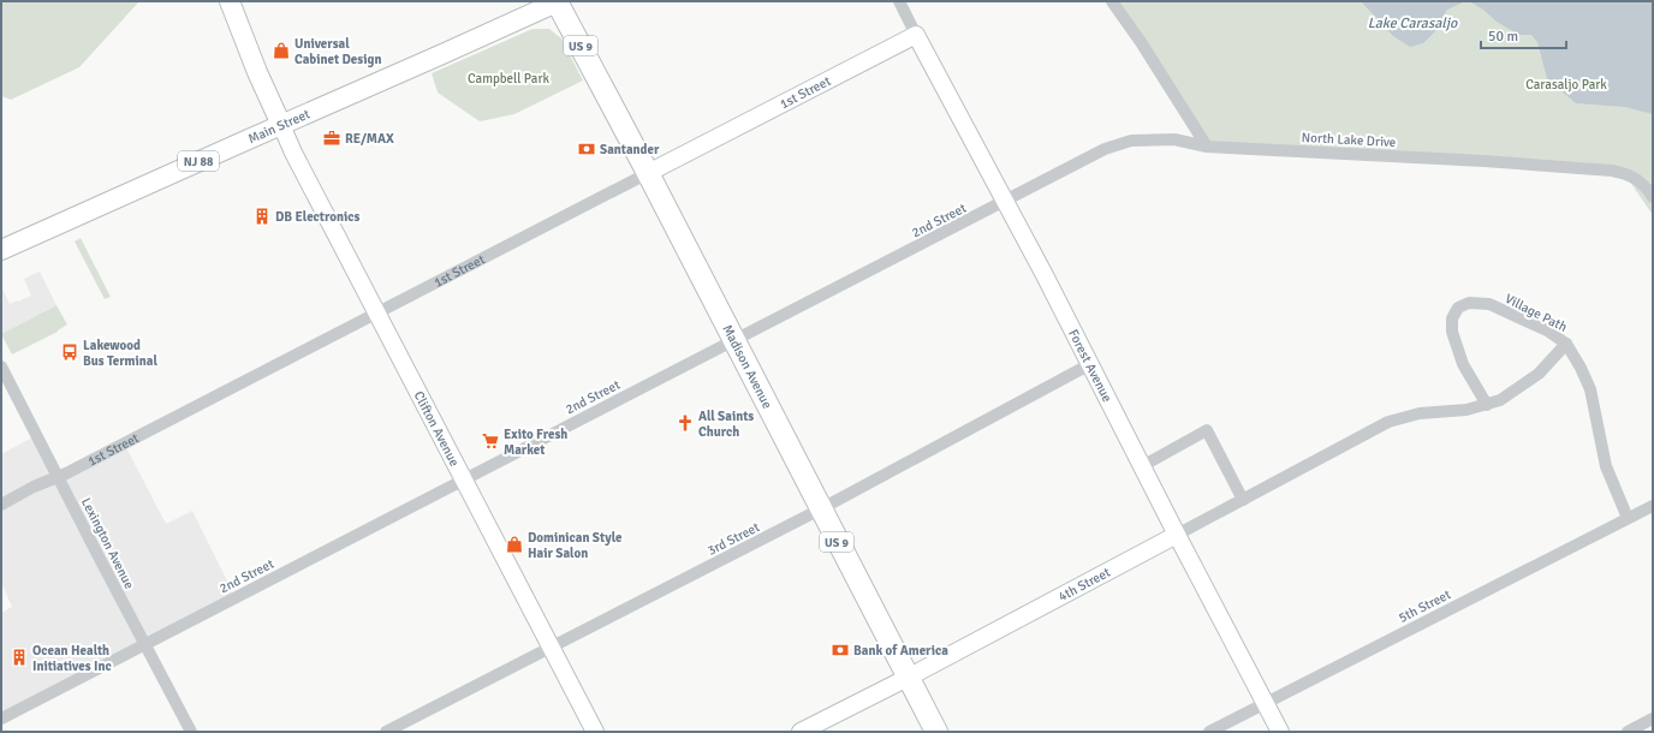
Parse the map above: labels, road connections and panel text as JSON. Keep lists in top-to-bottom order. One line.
{"streets":{"highway":["US 9","Madison Avenue"],"main road":["Main Street","NJ 88"],"street":["1st Street","North Lake Drive","2nd Street","Village Path","Forest Avenue","Clifton Avenue","3rd Street","Lexington Avenue","4th Street","5th Street"]},"crossings":[["1st Street","Forest Avenue"],["1st Street","Madison Avenue"],["1st Street","Clifton Avenue"],["1st Street","Lexington Avenue"],["Main Street","Madison Avenue"],["Main Street","Clifton Avenue"],["North Lake Drive","2nd Street"],["2nd Street","Forest Avenue"],["2nd Street","Madison Avenue"],["2nd Street","Clifton Avenue"],["2nd Street","Lexington Avenue"],["Village Path","4th Street"],["Village Path","5th Street"],["Forest Avenue","3rd Street"],["Forest Avenue","4th Street"],["Forest Avenue","5th Street"],["Madison Avenue","3rd Street"],["Madison Avenue","4th Street"],["Clifton Avenue","3rd Street"]],"water":["Lake Carasaljo"],"parks":["Campbell Park","Carasaljo Park"],"places":{"shop":["Universal Cabinet Design","Dominican Style Hair Salon"],"office":["RE/MAX"],"bank":["Santander","Bank of America"],"building":["DB Electronics","Ocean Health Initiatives Inc"],"bus stop":["Lakewood Bus Terminal"],"church":["All Saints Church"],"supermarket":["Exito Fresh Market"]},"scale_bar":"50 m"}
